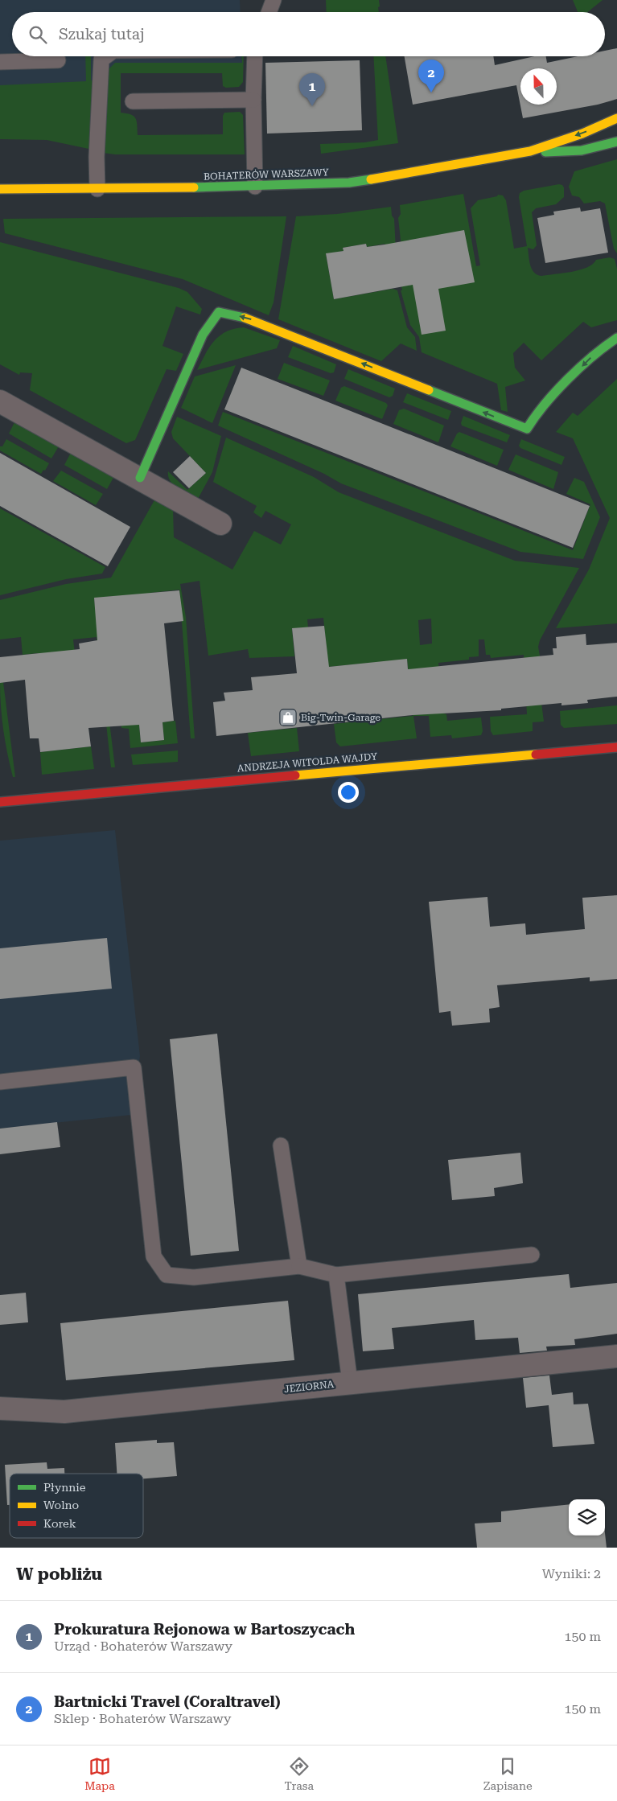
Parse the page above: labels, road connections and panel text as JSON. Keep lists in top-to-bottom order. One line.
{"streets":{"street":["BOHATERÓW WARSZAWY","ANDRZEJA WITOLDA WAJDY","JEZIORNA"]},"places":{"shop":["Big-Twin-Garage"]},"legend":["Płynnie","Wolno","Korek"],"north":"top","page":{"search":"Szukaj tutaj","pins":["2","1"],"heading":["W pobliżu","Wyniki: 2"],"list":[{"mark":"1","name":"Prokuratura Rejonowa w Bartoszycach","note":"Urząd · Bohaterów Warszawy","value":"150 m"},{"mark":"2","name":"Bartnicki Travel (Coraltravel)","note":"Sklep · Bohaterów Warszawy","value":"150 m"}],"nav":["Mapa","Trasa","Zapisane"]}}
